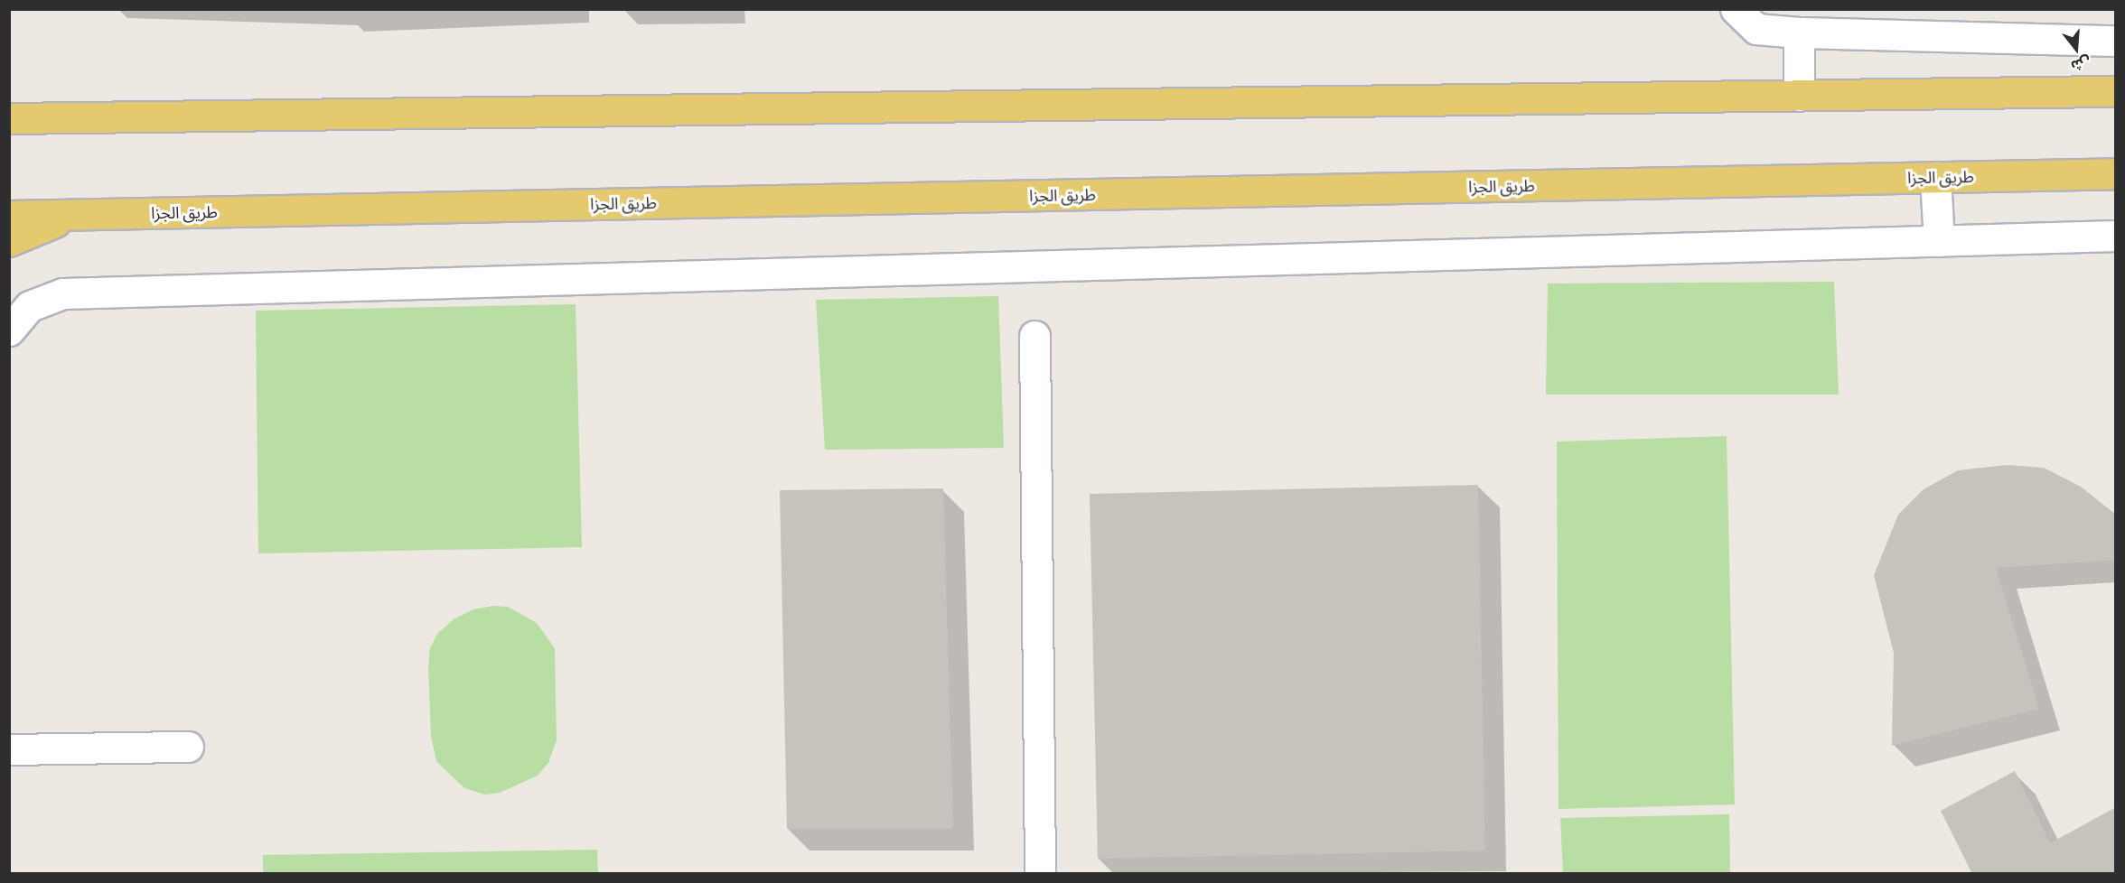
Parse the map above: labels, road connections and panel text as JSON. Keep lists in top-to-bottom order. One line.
{"streets":{"main road":["طريق الجزا"]},"north":"bottom"}
